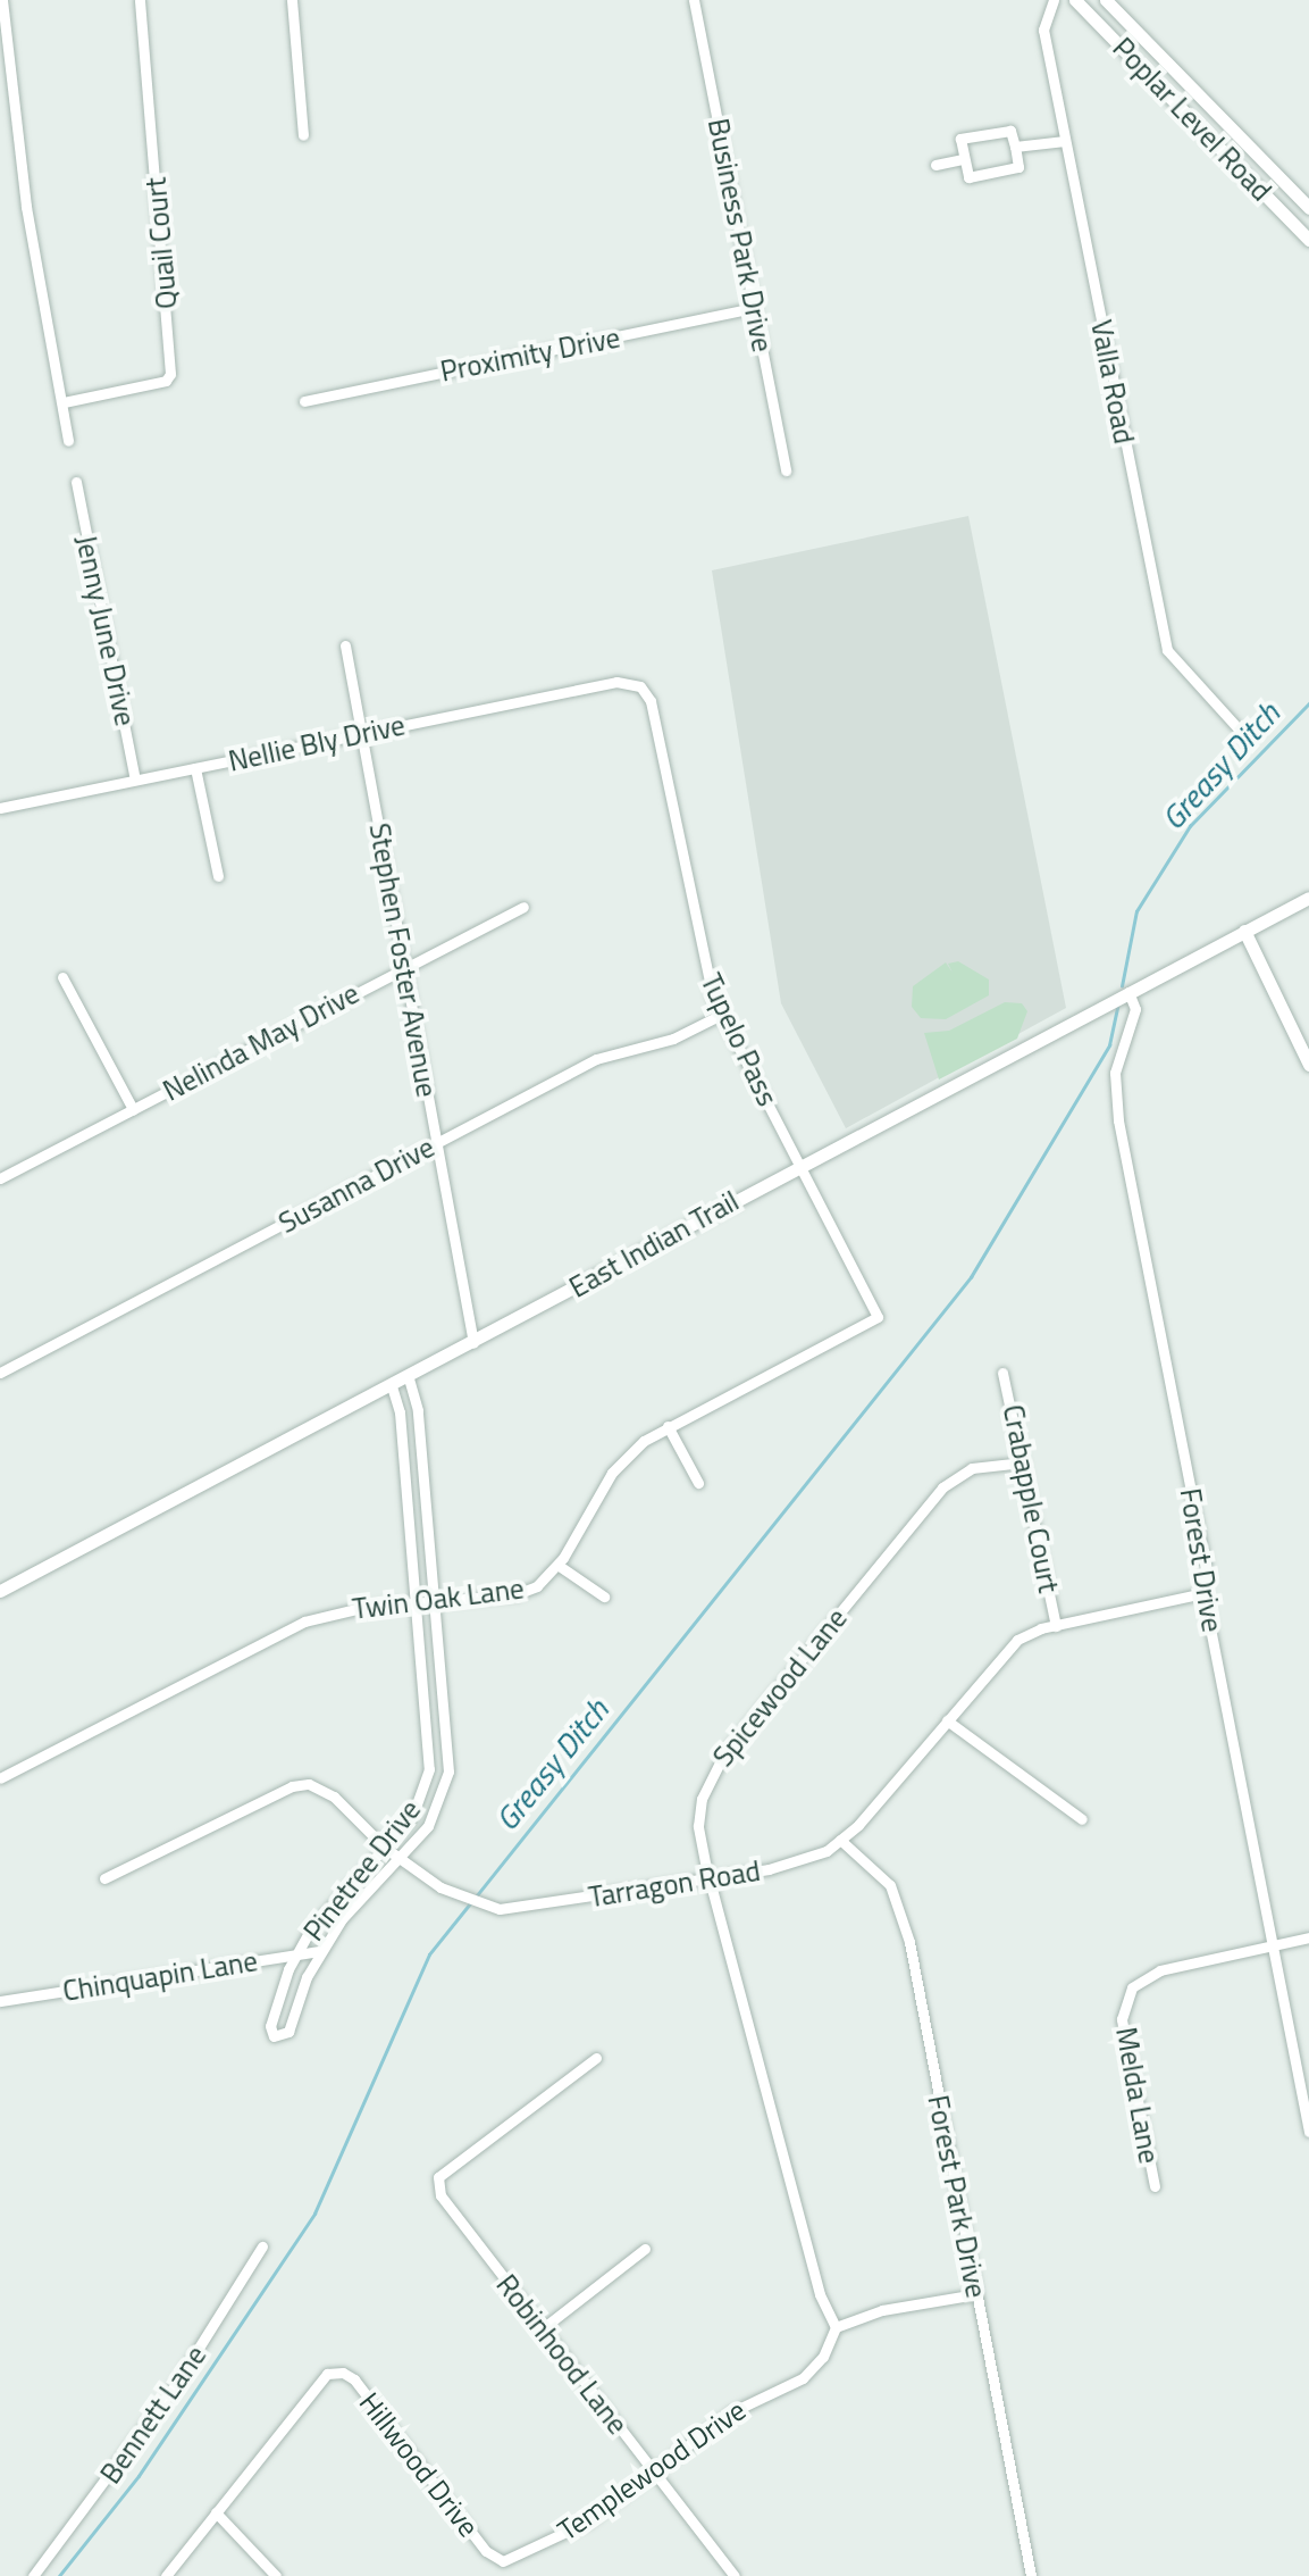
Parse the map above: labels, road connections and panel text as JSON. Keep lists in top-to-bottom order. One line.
{"streets":{"main road":["Poplar Level Road","East Indian Trail"],"street":["Business Park Drive","Quail Court","Proximity Drive","Valla Road","Jenny June Drive","Nellie Bly Drive","Stephen Foster Avenue","Tupelo Pass","Nelinda May Drive","Susanna Drive","Crabapple Court","Forest Drive","Twin Oak Lane","Spicewood Lane","Pinetree Drive","Tarragon Road","Chinquapin Lane","Melda Lane","Forest Park Drive","Robinhood Lane","Bennett Lane","Hillwood Drive","Templewood Drive"]},"crossings":[["Business Park Drive","Proximity Drive"],["Jenny June Drive","Nellie Bly Drive"],["Nellie Bly Drive","Stephen Foster Avenue"],["Nellie Bly Drive","Tupelo Pass"],["Stephen Foster Avenue","Nelinda May Drive"],["Stephen Foster Avenue","Susanna Drive"],["Stephen Foster Avenue","East Indian Trail"],["Tupelo Pass","Susanna Drive"],["Tupelo Pass","East Indian Trail"],["Tupelo Pass","Twin Oak Lane"],["East Indian Trail","Forest Drive"],["East Indian Trail","Pinetree Drive"],["Crabapple Court","Spicewood Lane"],["Crabapple Court","Tarragon Road"],["Forest Drive","Tarragon Road"],["Forest Drive","Melda Lane"],["Twin Oak Lane","Pinetree Drive"],["Spicewood Lane","Tarragon Road"],["Spicewood Lane","Templewood Drive"],["Pinetree Drive","Tarragon Road"],["Pinetree Drive","Chinquapin Lane"],["Tarragon Road","Forest Park Drive"],["Robinhood Lane","Templewood Drive"],["Hillwood Drive","Templewood Drive"]],"water":["Greasy Ditch"]}
